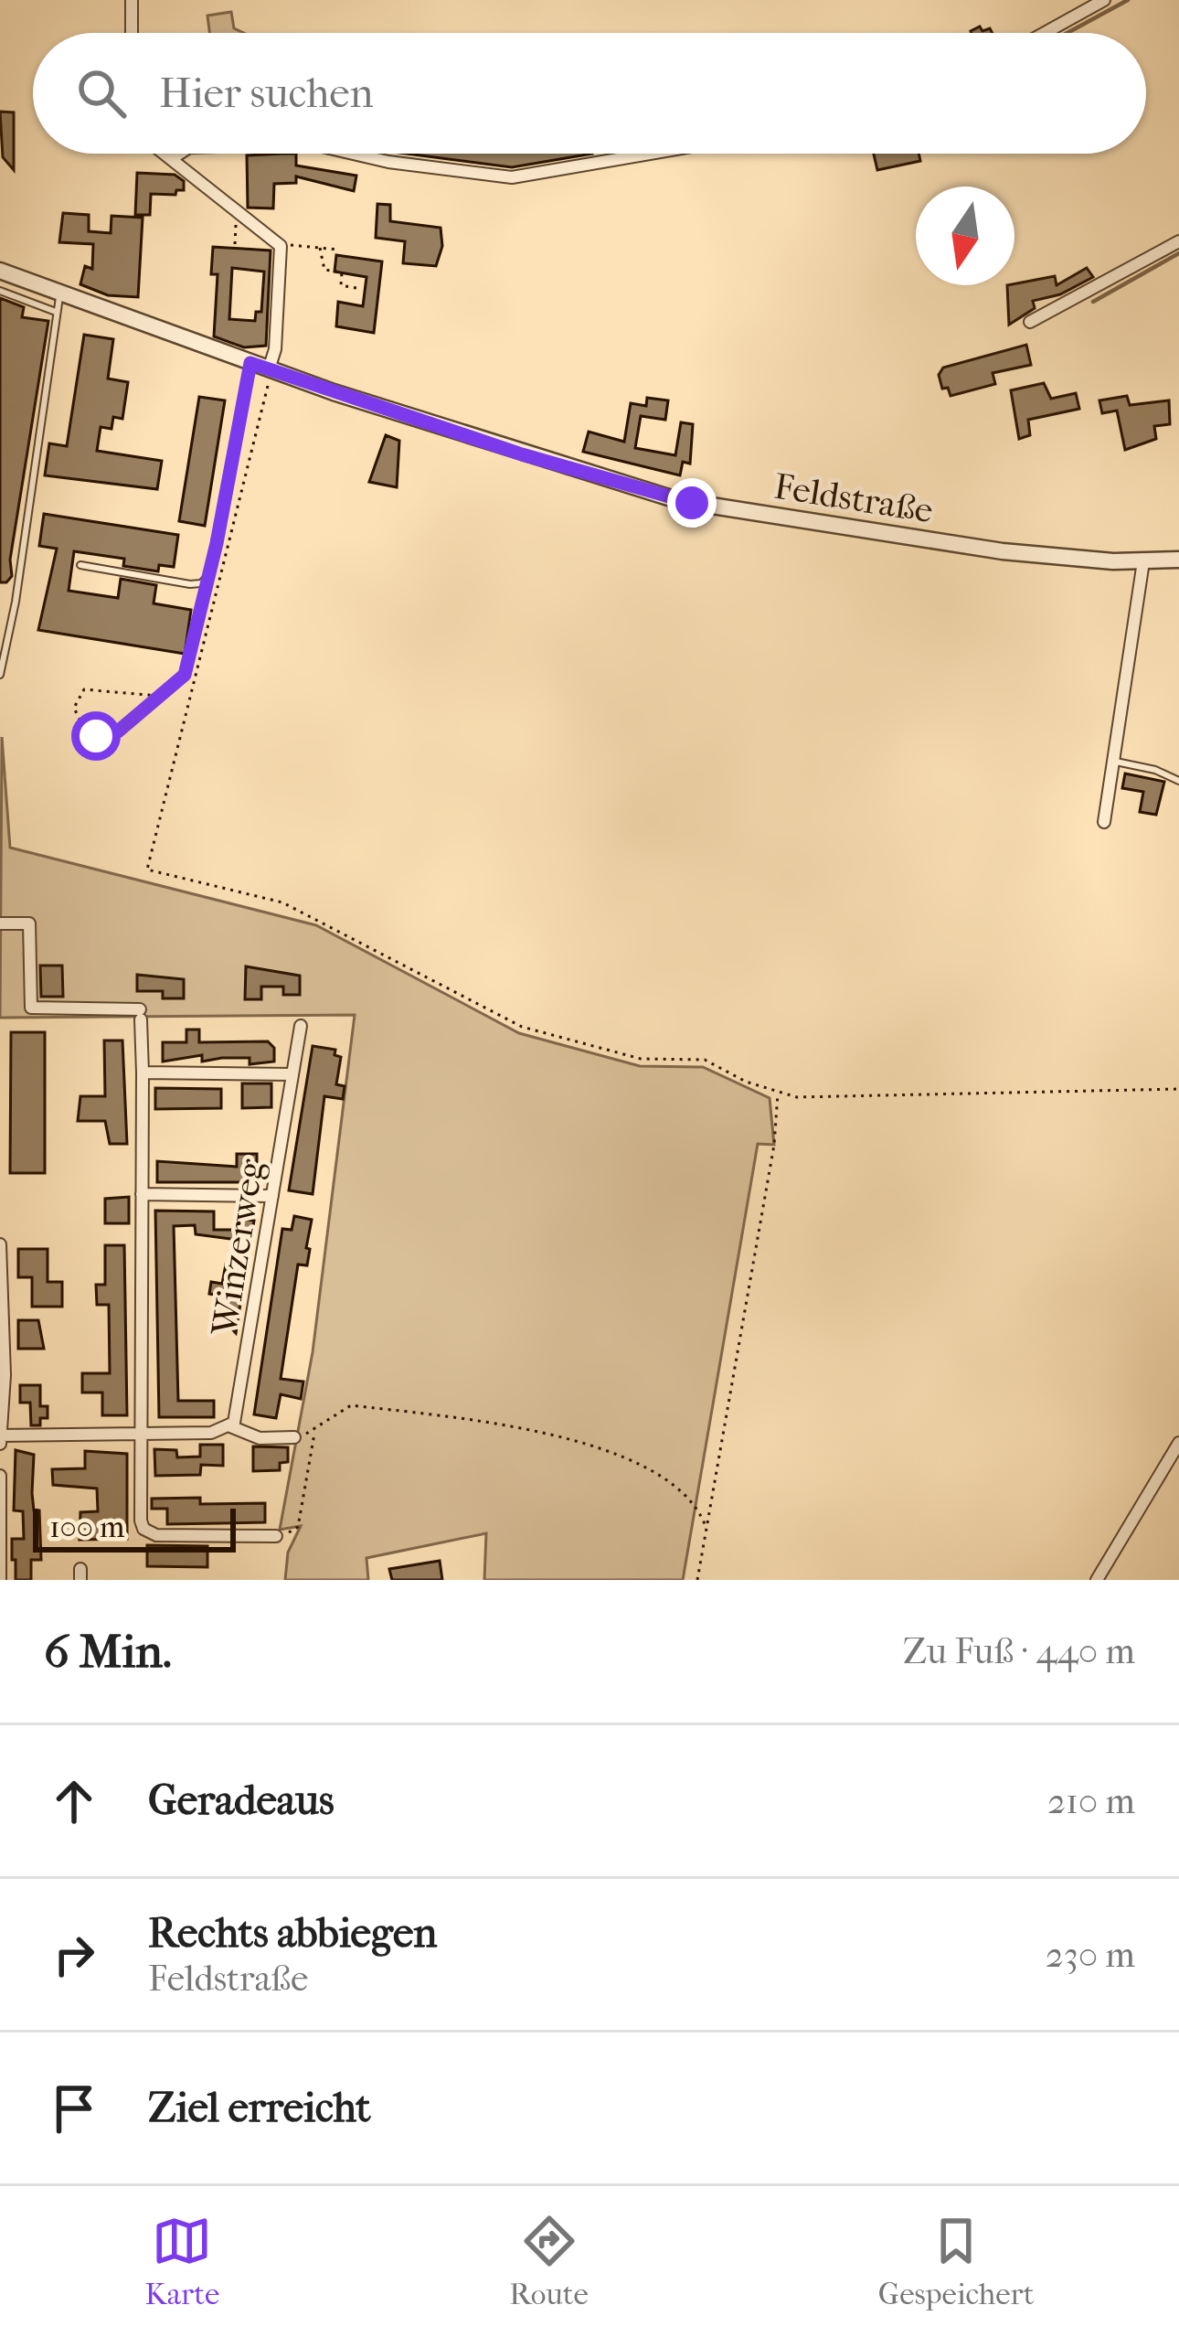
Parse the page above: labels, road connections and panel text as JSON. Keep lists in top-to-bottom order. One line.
{"streets":{"street":["Feldstraße","Winzerweg"]},"scale_bar":"100 m","north":"bottom","page":{"search":"Hier suchen","scale":"100 m","heading":["6 Min.","Zu Fuß · 440 m"],"list":[["Geradeaus","210 m"],["Rechts abbiegen","Feldstraße","230 m"],"Ziel erreicht"],"nav":["Karte","Route","Gespeichert"]}}
